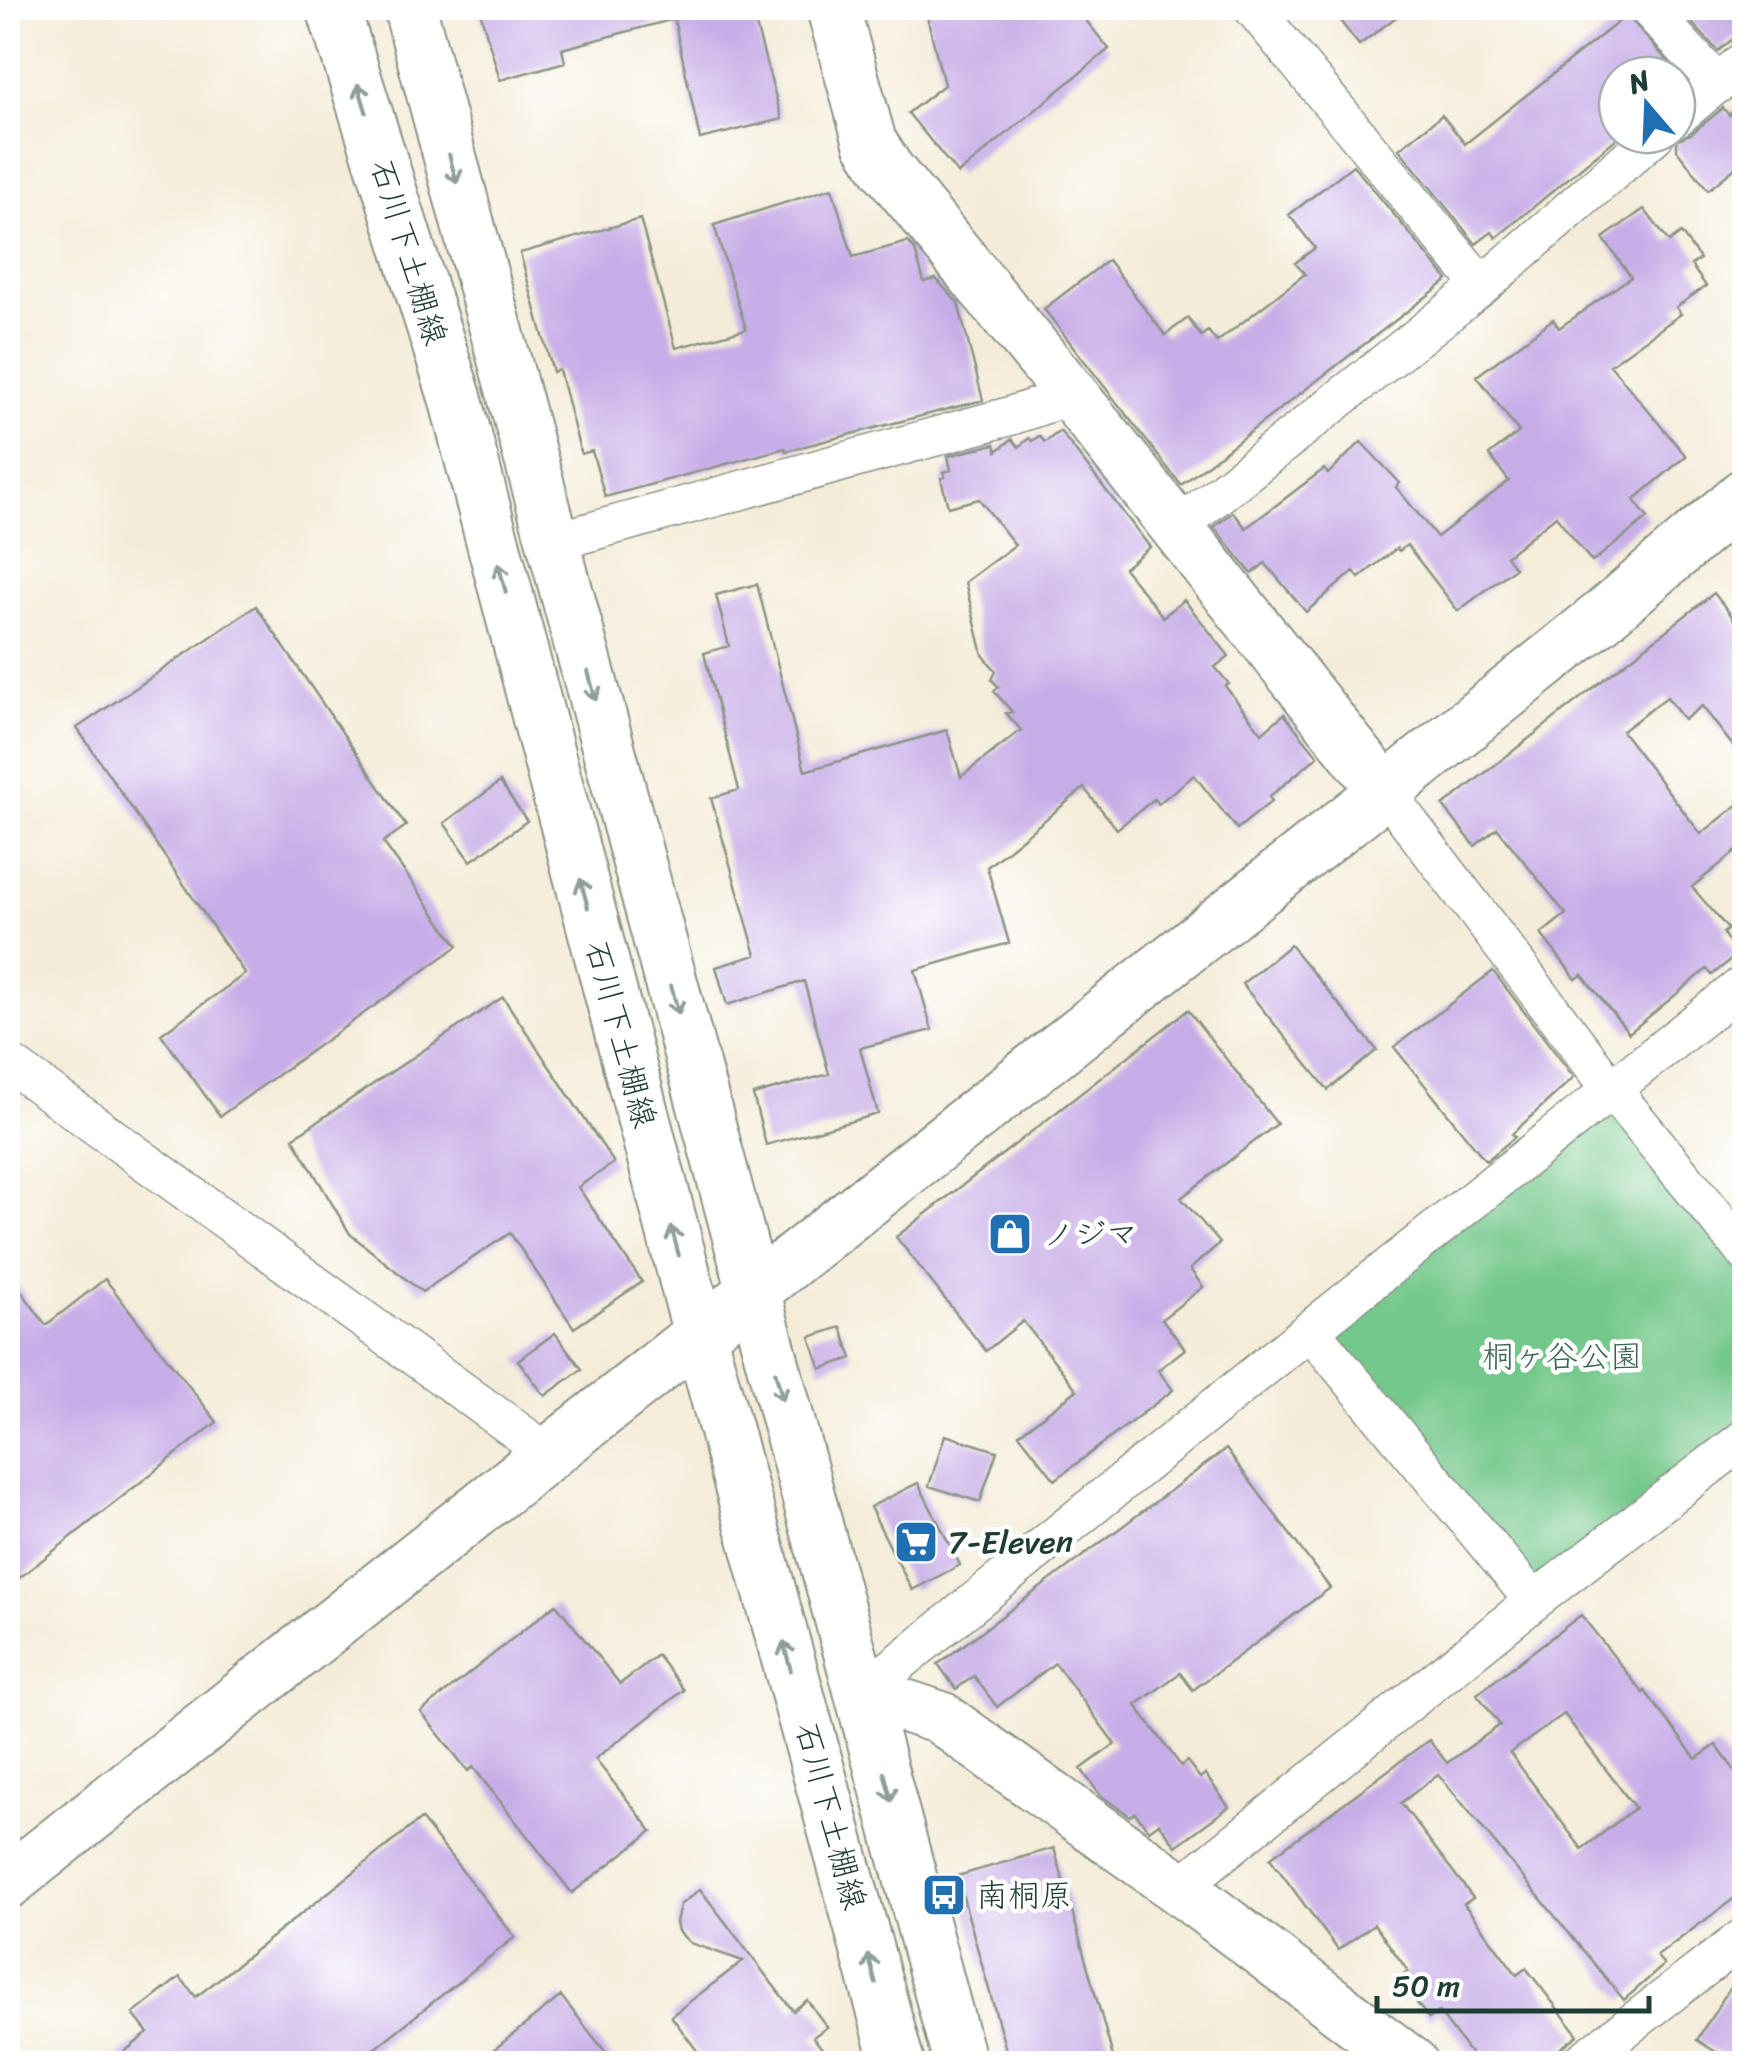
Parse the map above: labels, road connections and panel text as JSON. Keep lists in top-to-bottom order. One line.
{"streets":{"street":["石川下土棚線"]},"parks":["桐ヶ谷公園"],"places":{"shop":["ノジマ"],"supermarket":["7-Eleven"],"bus stop":["南桐原"]},"scale_bar":"50 m","north":"top"}
